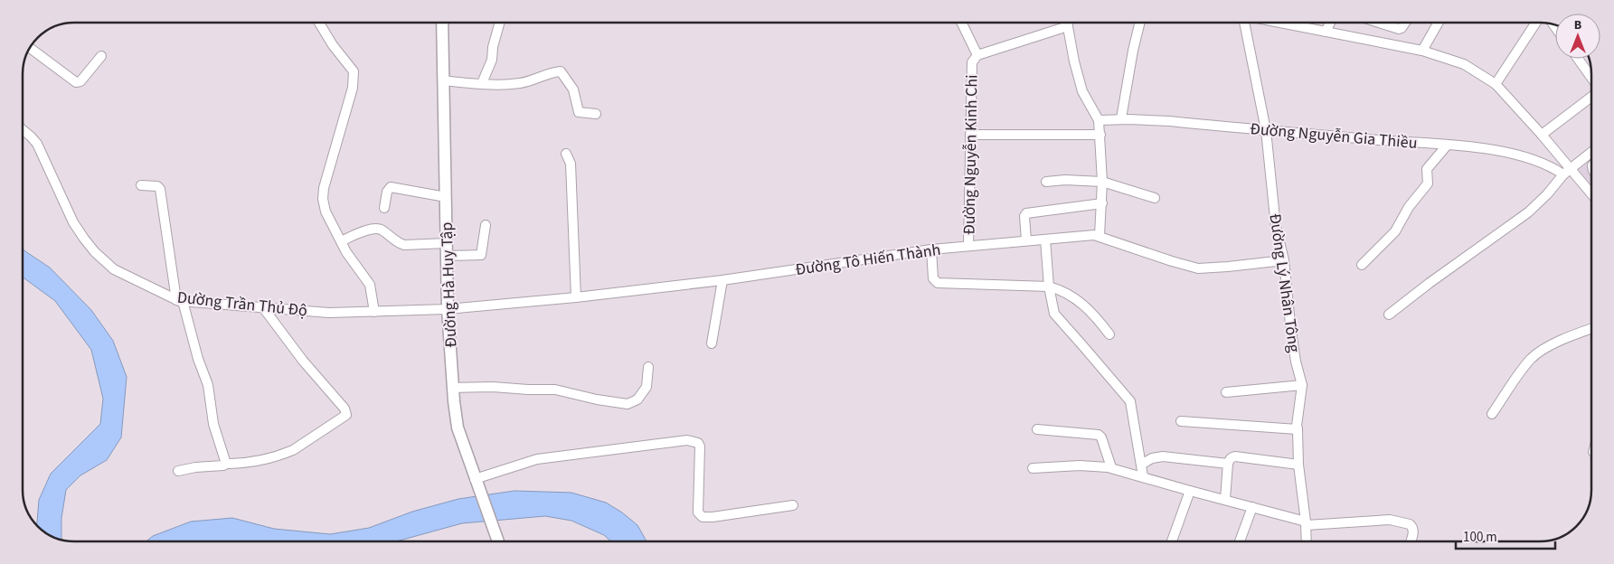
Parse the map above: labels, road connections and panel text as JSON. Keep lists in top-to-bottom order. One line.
{"streets":{"main road":["Đường Hà Huy Tập"],"street":["Đường Nguyễn Gia Thiều","Đường Nguyễn Kinh Chi","Đường Tô Hiến Thành","Đường Lý Nhân Tông","Dường Trần Thủ Độ"]},"crossings":[["Đường Nguyễn Gia Thiều","Đường Lý Nhân Tông"],["Đường Nguyễn Kinh Chi","Đường Tô Hiến Thành"],["Đường Tô Hiến Thành","Đường Lý Nhân Tông"],["Đường Tô Hiến Thành","Đường Hà Huy Tập"],["Đường Tô Hiến Thành","Dường Trần Thủ Độ"],["Đường Hà Huy Tập","Dường Trần Thủ Độ"]],"scale_bar":"100 m","north":"top"}
